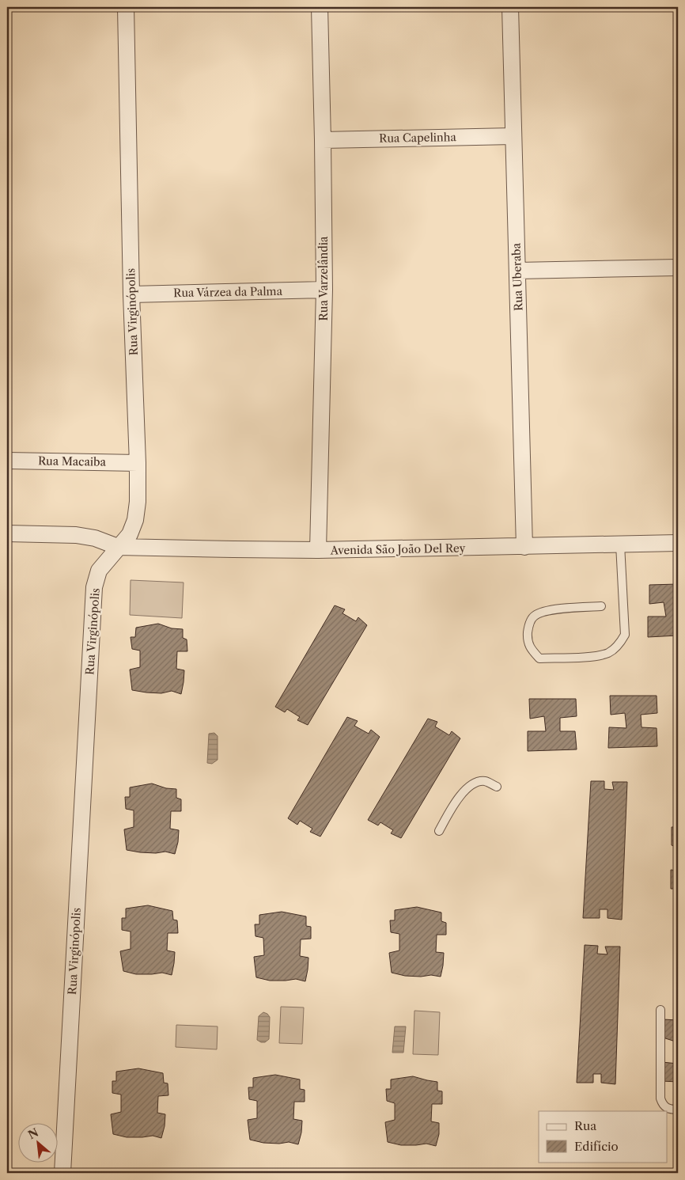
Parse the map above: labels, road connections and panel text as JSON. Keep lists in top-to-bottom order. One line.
{"streets":{"street":["Rua Capelinha","Rua Uberaba","Rua Varzelândia","Rua Várzea da Palma","Rua Virginópolis","Rua Macaiba","Avenida São João Del Rey"]},"crossings":[["Rua Capelinha","Rua Uberaba"],["Rua Capelinha","Rua Varzelândia"],["Rua Uberaba","Avenida São João Del Rey"],["Rua Varzelândia","Rua Várzea da Palma"],["Rua Varzelândia","Avenida São João Del Rey"],["Rua Várzea da Palma","Rua Virginópolis"],["Rua Virginópolis","Rua Macaiba"],["Rua Virginópolis","Avenida São João Del Rey"]],"legend":["Rua","Edifício"],"north":"top left"}
